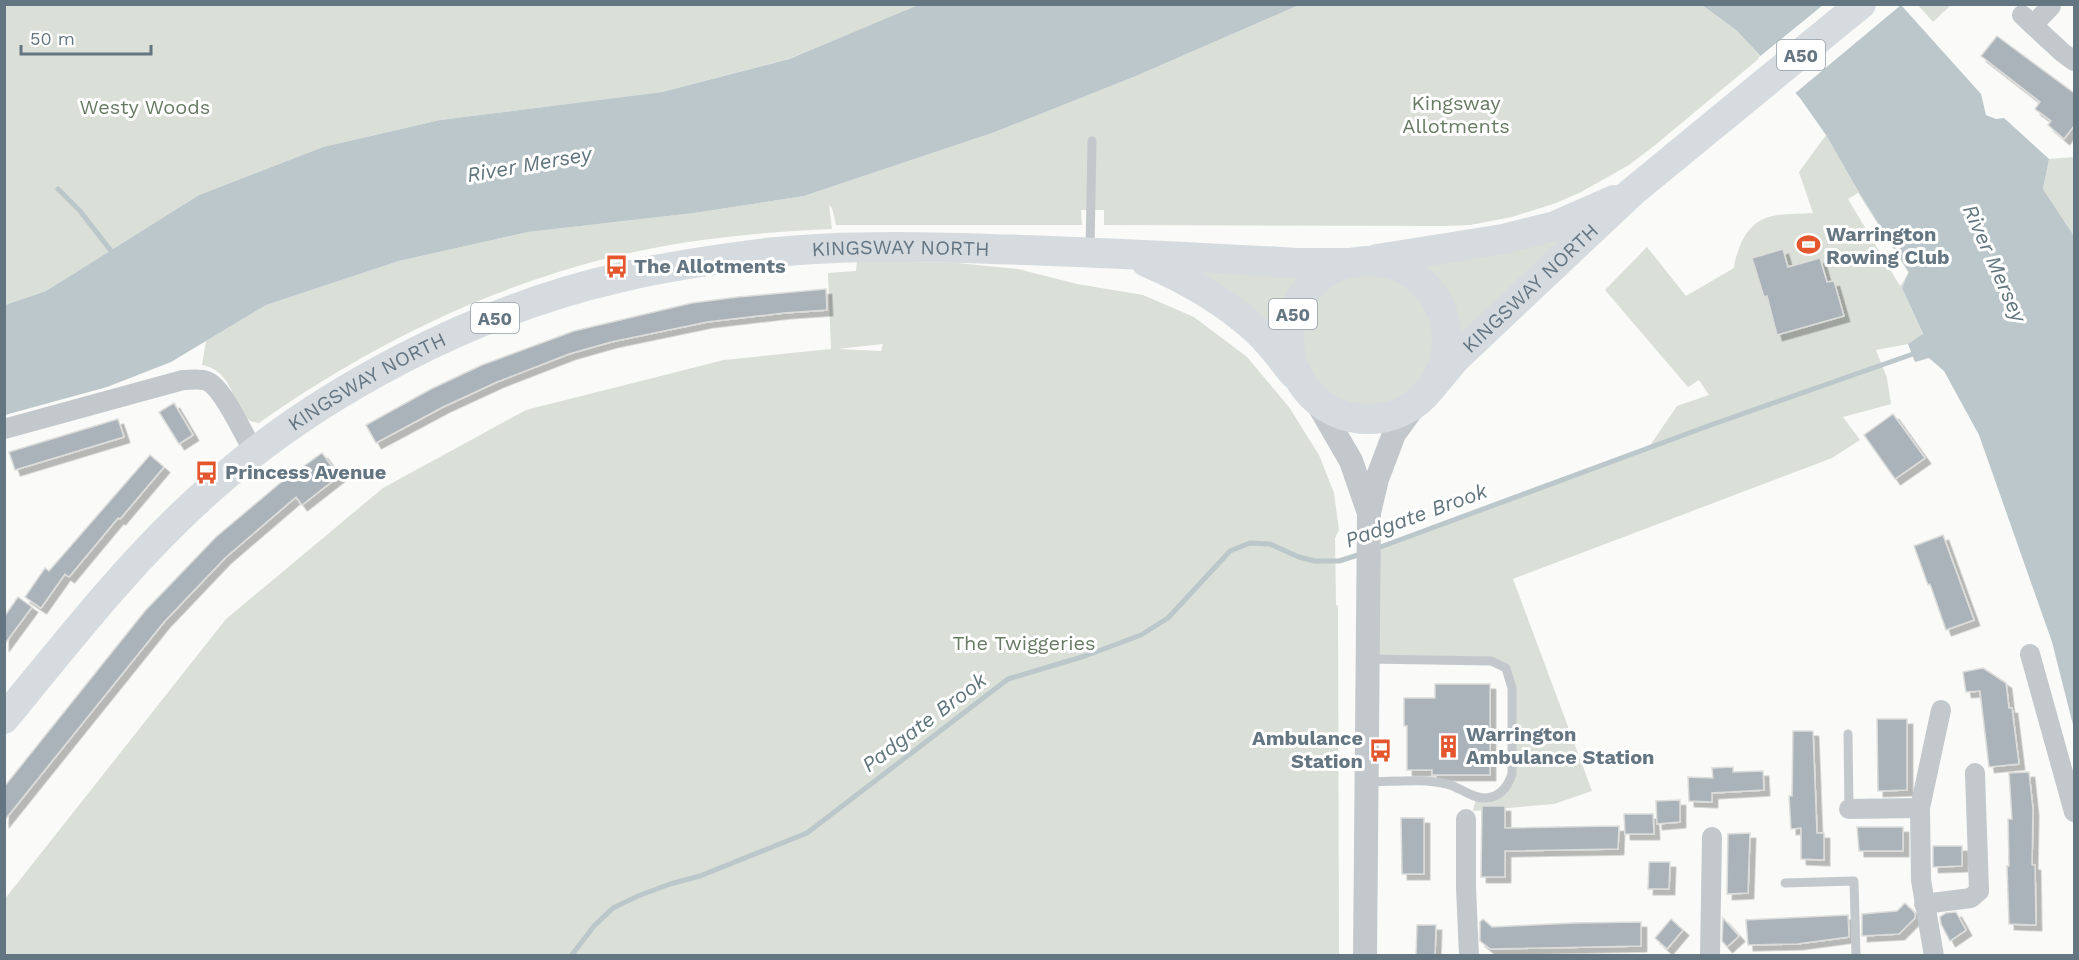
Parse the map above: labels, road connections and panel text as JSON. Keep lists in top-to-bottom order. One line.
{"streets":{"main road":["A50","KINGSWAY NORTH"]},"crossings":[["A50","KINGSWAY NORTH"]],"water":["River Mersey","Padgate Brook"],"parks":["Kingsway Allotments","Westy Woods","The Twiggeries"],"places":{"sports":["Warrington Rowing Club"],"bus stop":["The Allotments","Princess Avenue","Ambulance Station"],"building":["Warrington Ambulance Station"]},"scale_bar":"50 m"}
